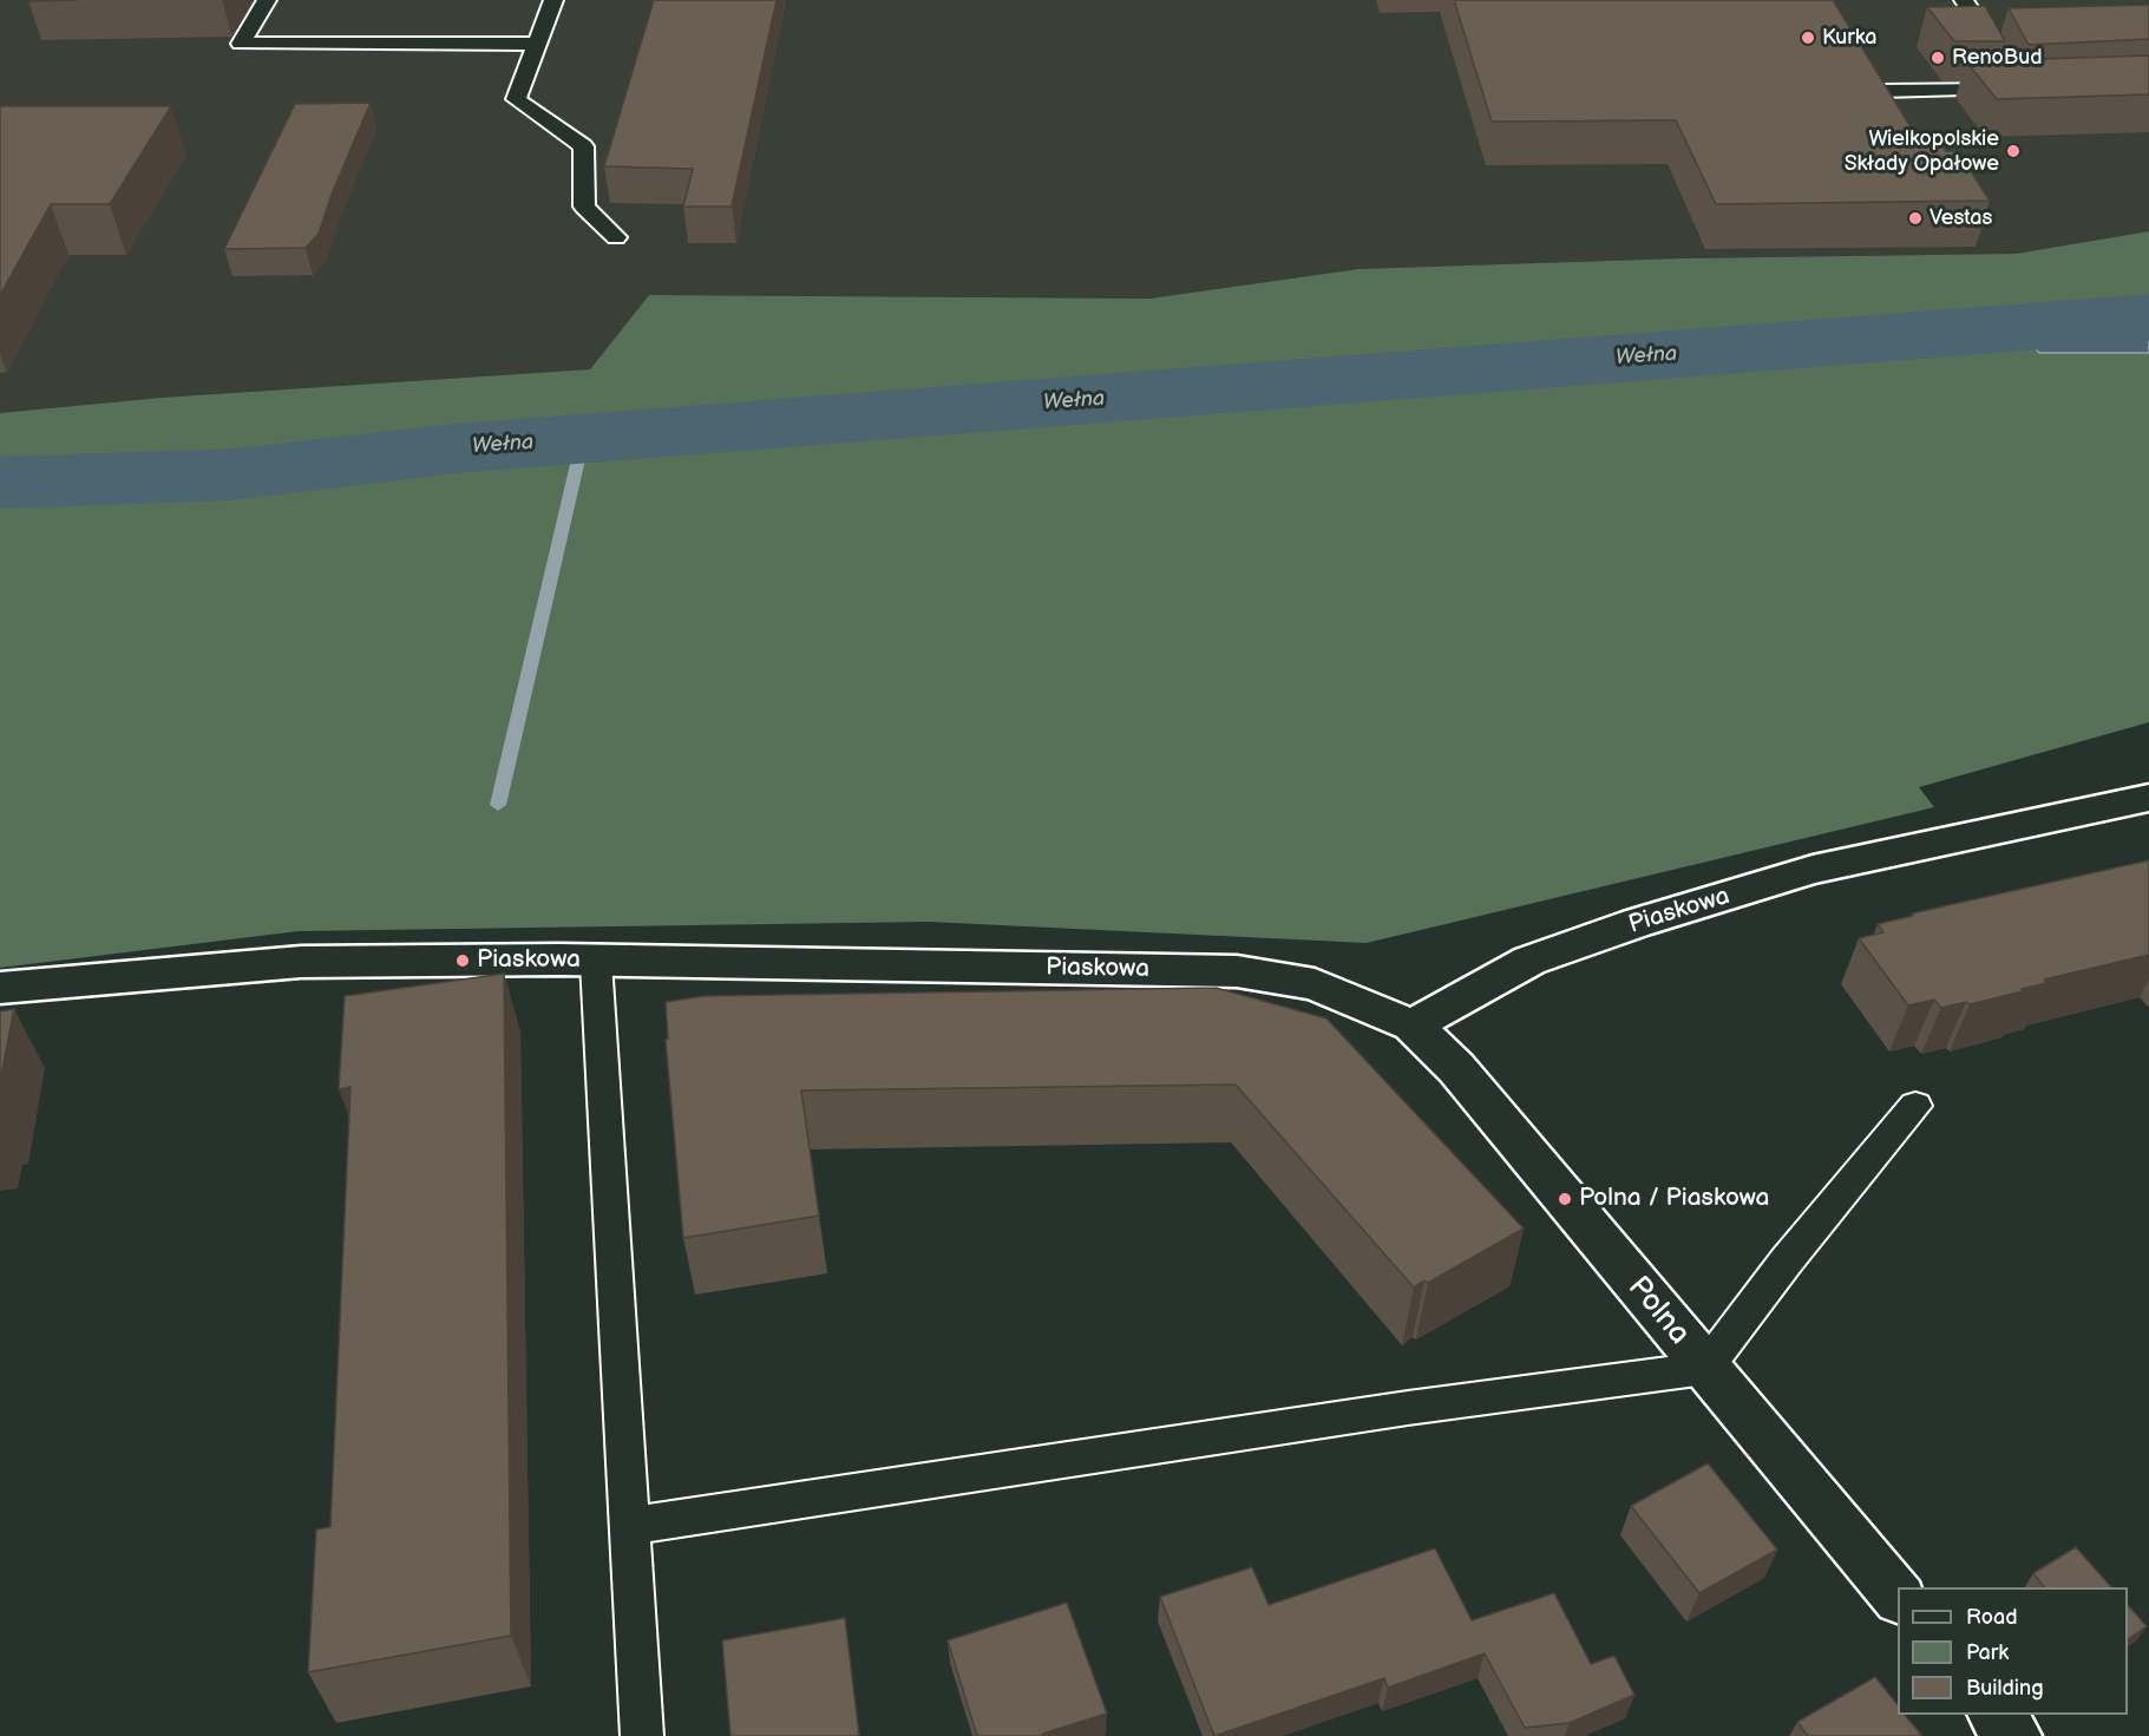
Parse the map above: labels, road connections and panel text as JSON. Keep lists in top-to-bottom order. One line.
{"streets":{"street":["Piaskowa","Polna"]},"crossings":[["Piaskowa","Polna"]],"water":["Wełna"],"places":["Kurka","RenoBud","Wielkopolskie Składy Opałowe","Vestas","Piaskowa","Polna / Piaskowa"],"legend":["Road","Park","Building"]}
